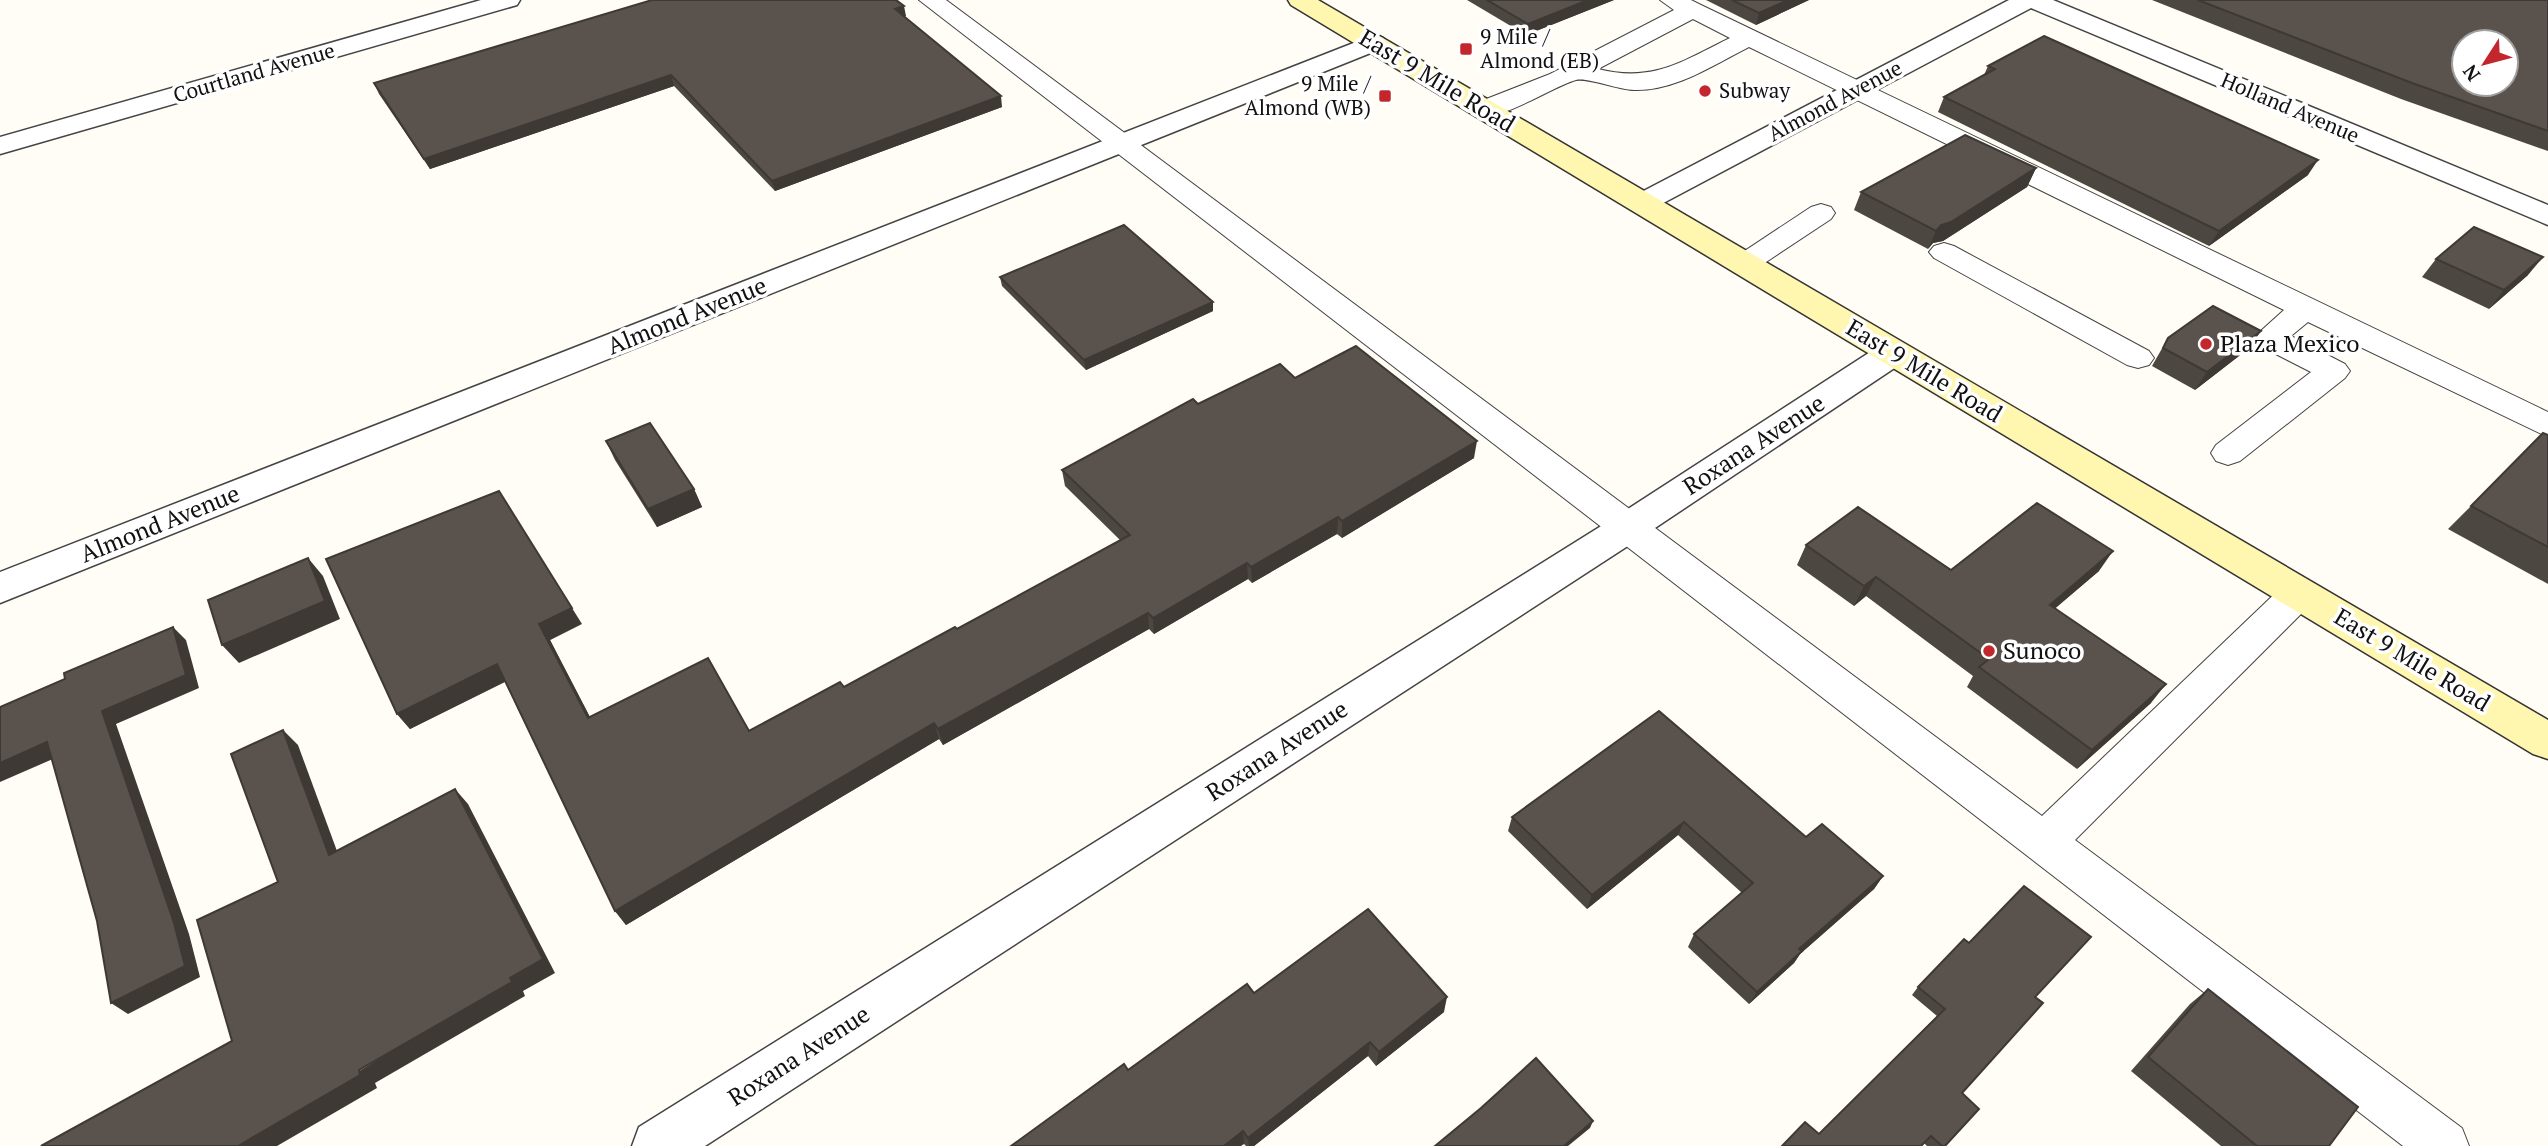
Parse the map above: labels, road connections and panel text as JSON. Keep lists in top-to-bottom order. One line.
{"streets":{"main road":["East 9 Mile Road"],"street":["Courtland Avenue","Almond Avenue","Holland Avenue","Roxana Avenue"]},"crossings":[["East 9 Mile Road","Almond Avenue"],["East 9 Mile Road","Roxana Avenue"],["Almond Avenue","Holland Avenue"]],"places":{"transit":["9 Mile / Almond (EB)","9 Mile / Almond (WB)"],"other":["Subway","Plaza Mexico","Sunoco"]},"north":"bottom left"}
